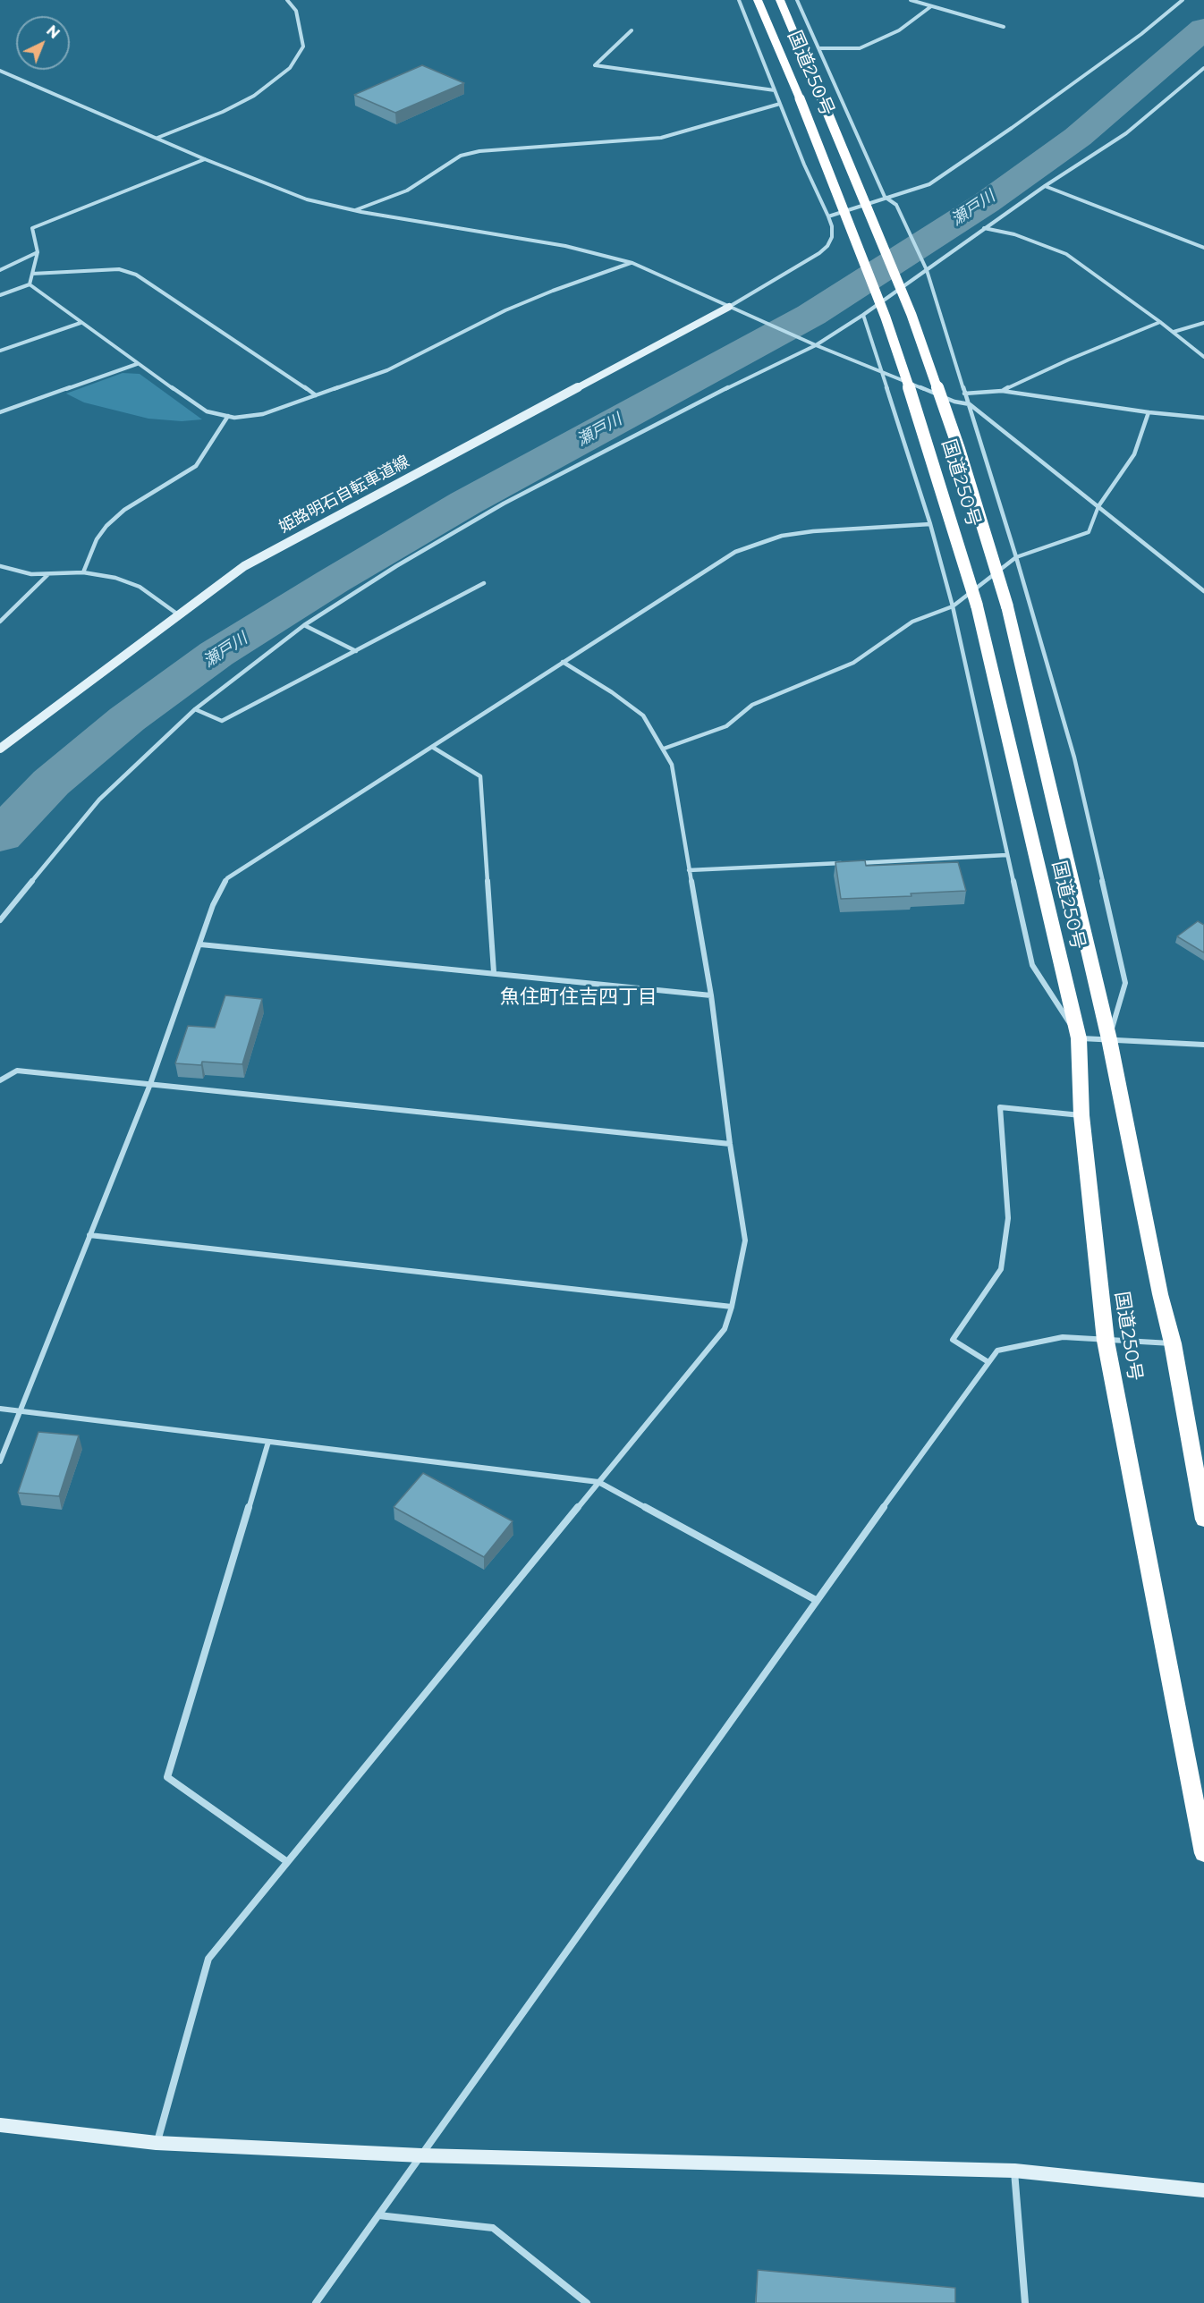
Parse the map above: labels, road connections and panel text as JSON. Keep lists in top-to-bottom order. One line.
{"streets":{"highway":["国道250号"],"main road":["姫路明石自転車道線"]},"districts":["魚住町住吉四丁目"],"water":["瀬戸川"],"north":"top right"}
